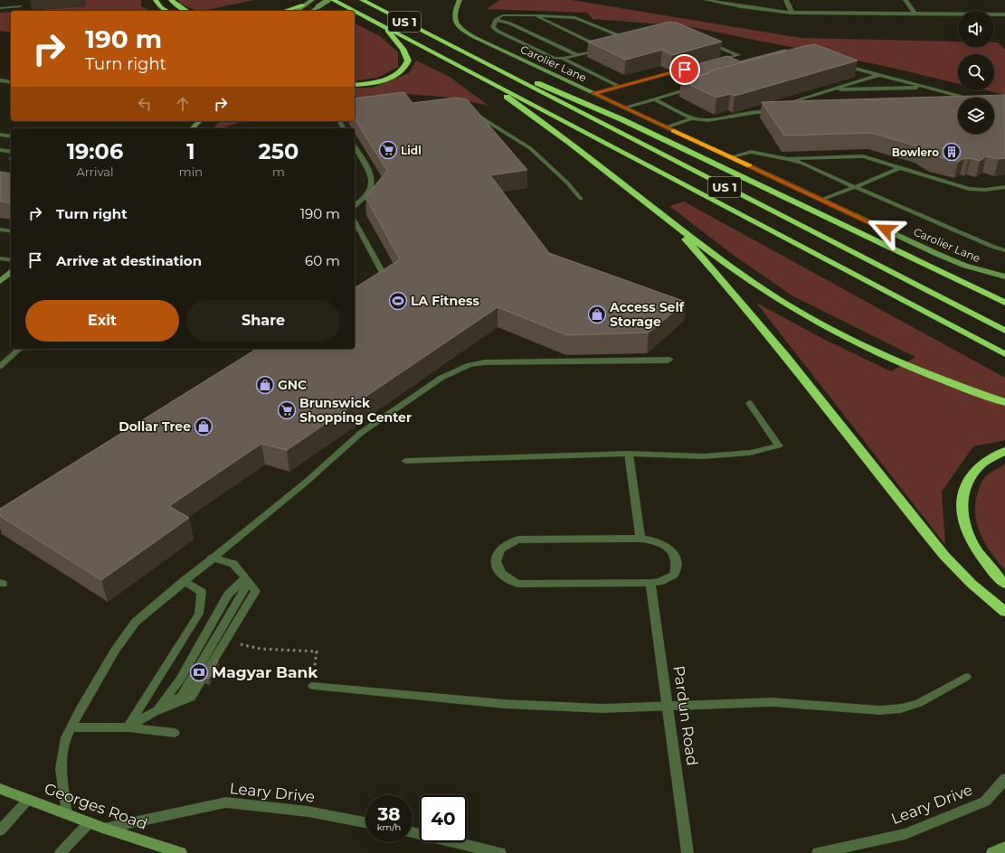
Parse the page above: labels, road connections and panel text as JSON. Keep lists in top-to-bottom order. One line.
{"streets":{"highway":["US 1"],"street":["Carolier Lane","Pardun Road","Leary Drive","Georges Road"]},"crossings":[["Leary Drive","Georges Road"]],"places":{"supermarket":["Lidl","Brunswick Shopping Center"],"building":["Bowlero"],"sports":["LA Fitness"],"shop":["Access Self Storage","GNC","Dollar Tree"],"bank":["Magyar Bank"]},"page":{"turn":["190 m","Turn right"],"eta":["19:06","Arrival","1","min","250","m"],"list":[{"name":"Turn right","value":"190 m"},{"name":"Arrive at destination","value":"60 m"}],"buttons":["Exit","Share"],"speed":"38 km/h","limit":"40"}}
